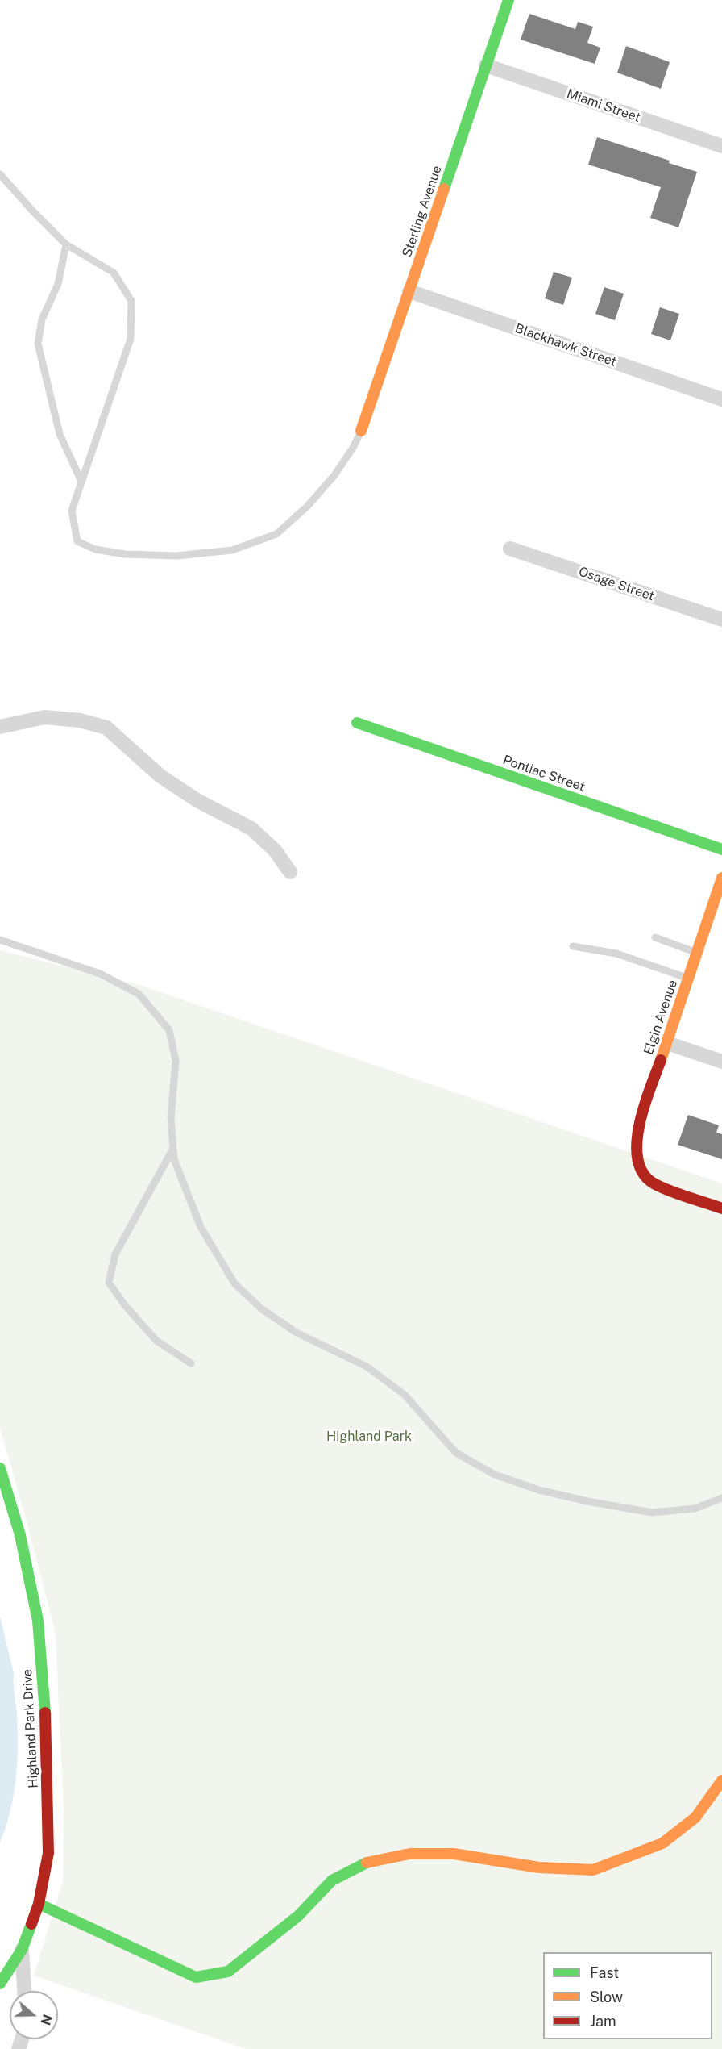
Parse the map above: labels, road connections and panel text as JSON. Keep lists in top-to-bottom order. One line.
{"streets":{"street":["Miami Street","Sterling Avenue","Blackhawk Street","Osage Street","Pontiac Street","Elgin Avenue","Highland Park Drive"]},"crossings":[["Miami Street","Sterling Avenue"],["Sterling Avenue","Blackhawk Street"]],"parks":["Highland Park"],"legend":["Fast","Slow","Jam"],"north":"right"}
